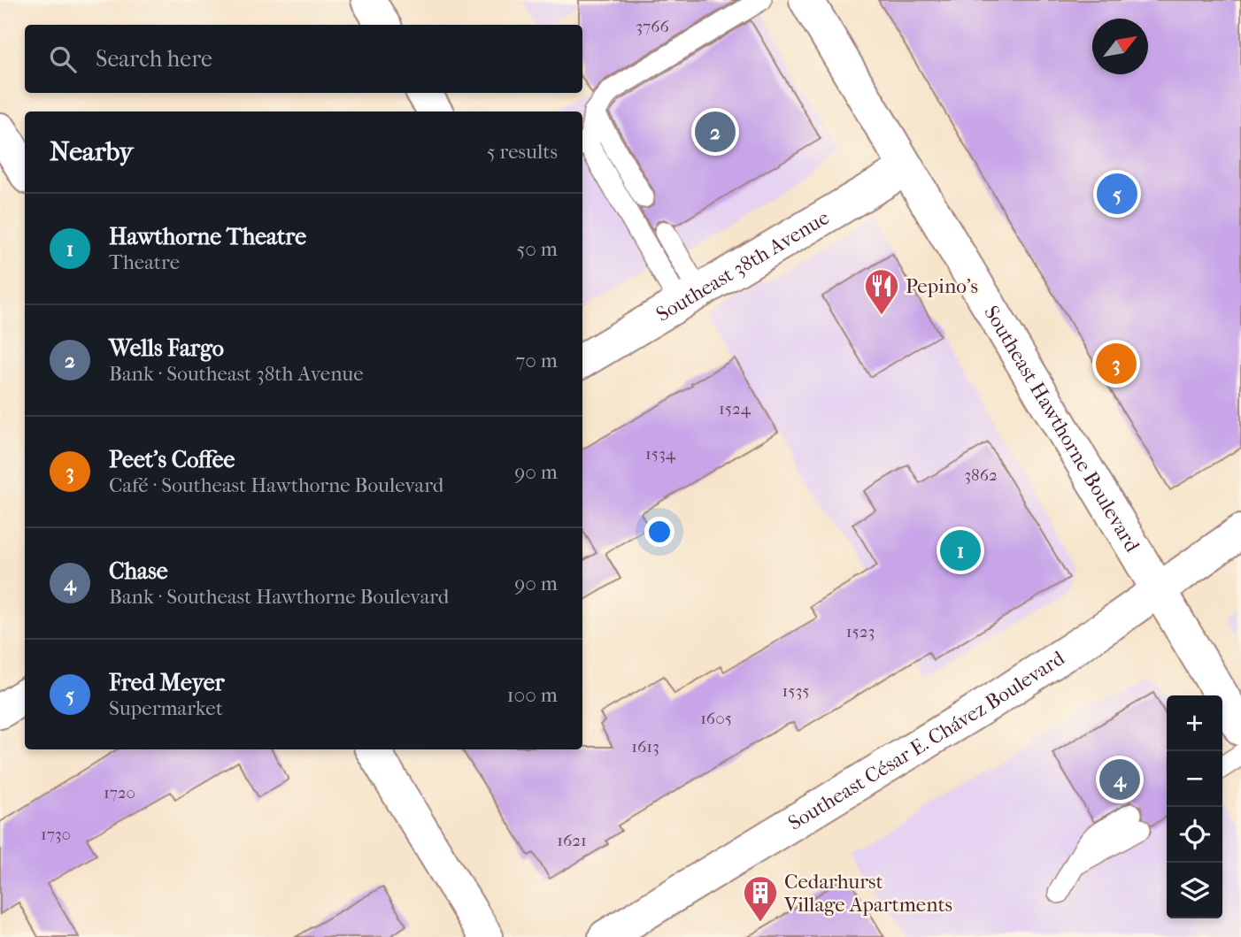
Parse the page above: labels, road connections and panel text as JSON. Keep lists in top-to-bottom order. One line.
{"streets":{"main road":["Southeast 38th Avenue","Southeast Hawthorne Boulevard","Southeast César E. Chávez Boulevard"]},"crossings":[["Southeast 38th Avenue","Southeast Hawthorne Boulevard"],["Southeast Hawthorne Boulevard","Southeast César E. Chávez Boulevard"]],"places":{"restaurant":["Pepino's"],"building":["Cedarhurst Village Apartments"]},"house_numbers":["3766","1524","1534","3862","1523","1535","1605","1613","1720","1730","1621"],"north":"top right","page":{"search":"Search here","pins":["2","5","3","1","4"],"heading":["Nearby","5 results"],"list":[{"mark":"1","name":"Hawthorne Theatre","note":"Theatre","value":"50 m"},{"mark":"2","name":"Wells Fargo","note":"Bank · Southeast 38th Avenue","value":"70 m"},{"mark":"3","name":"Peet's Coffee","note":"Café · Southeast Hawthorne Boulevard","value":"90 m"},{"mark":"4","name":"Chase","note":"Bank · Southeast Hawthorne Boulevard","value":"90 m"},{"mark":"5","name":"Fred Meyer","note":"Supermarket","value":"100 m"}],"map_buttons":["+","−"]}}
